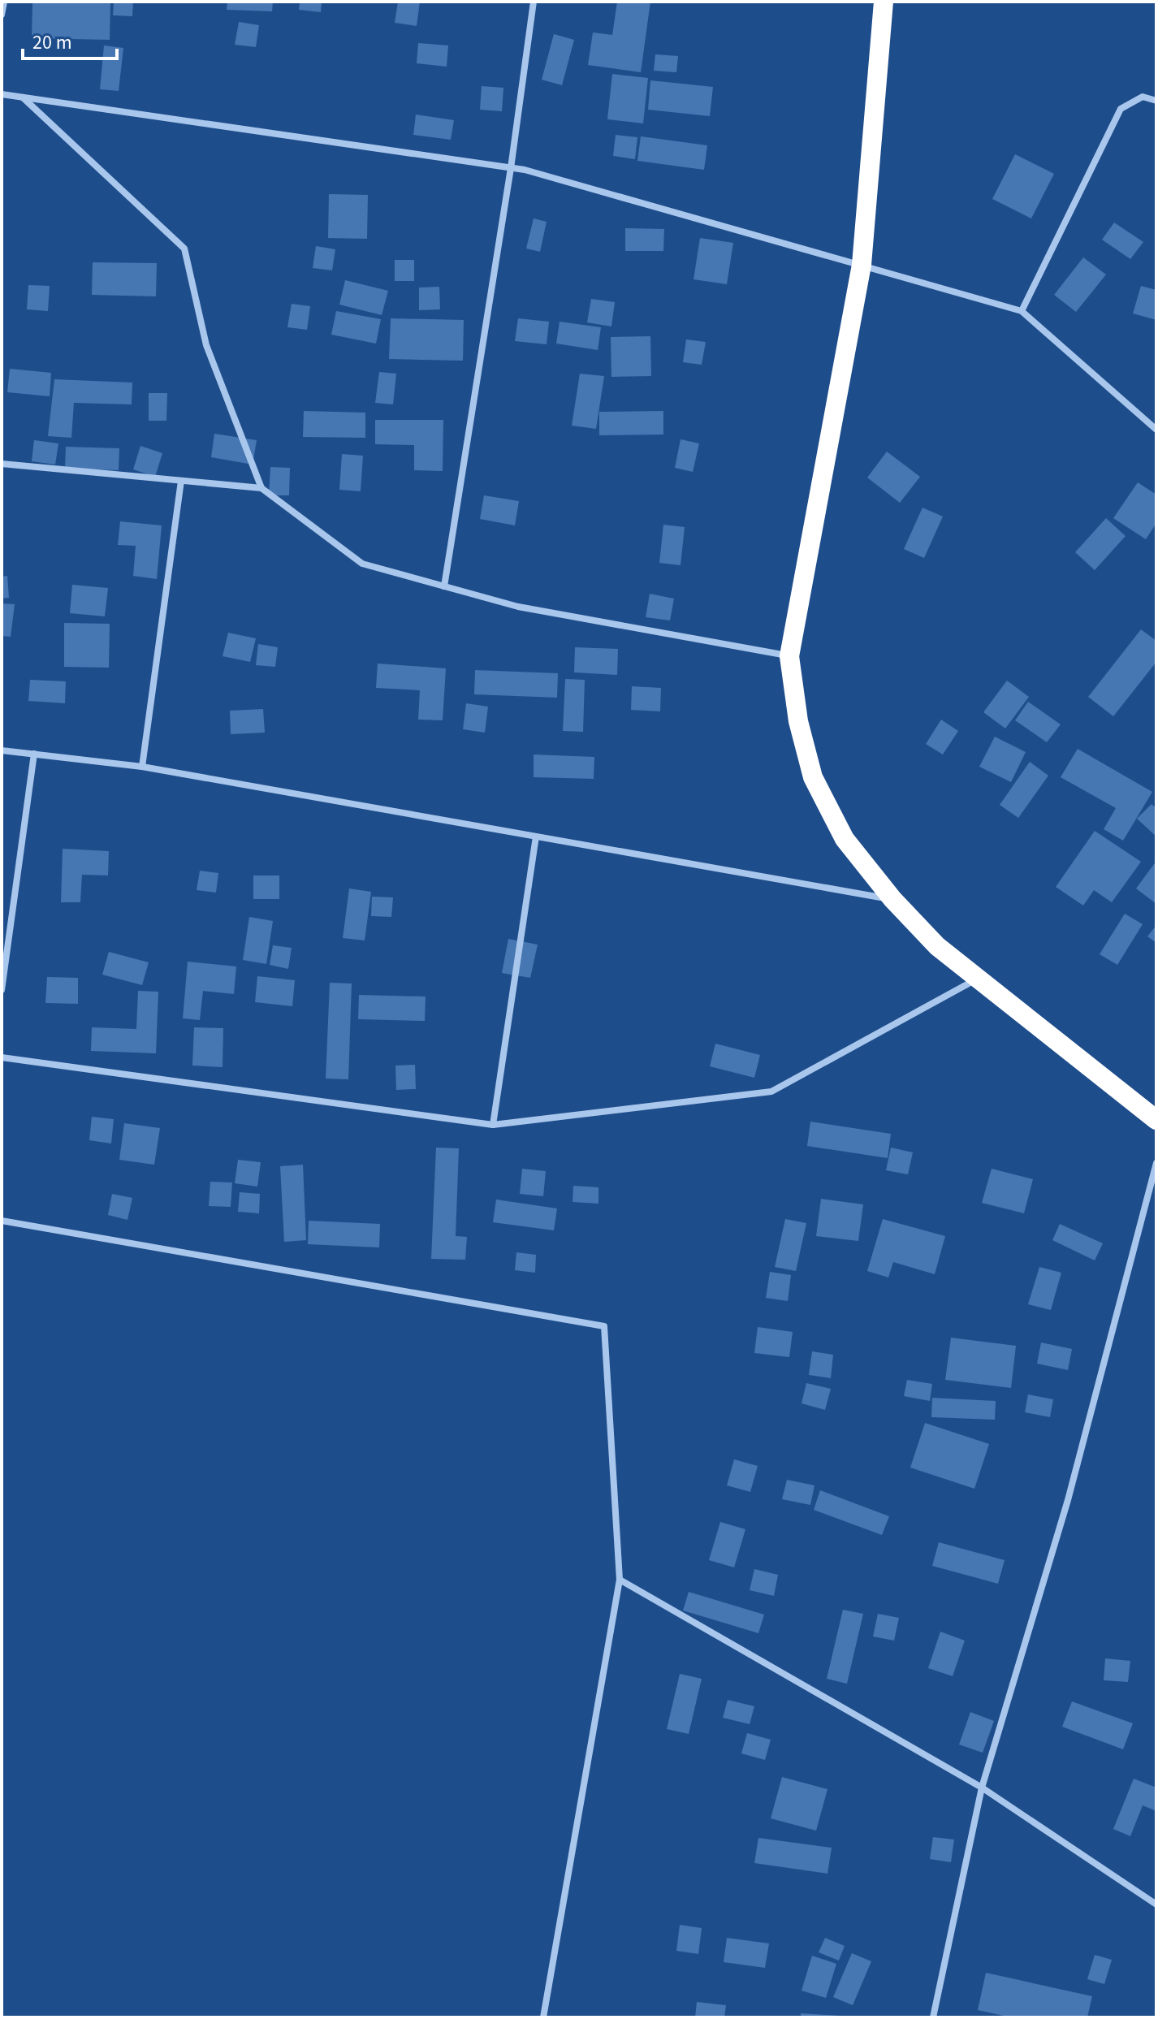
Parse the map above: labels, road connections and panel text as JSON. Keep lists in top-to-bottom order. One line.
{"scale_bar":"20 m"}
